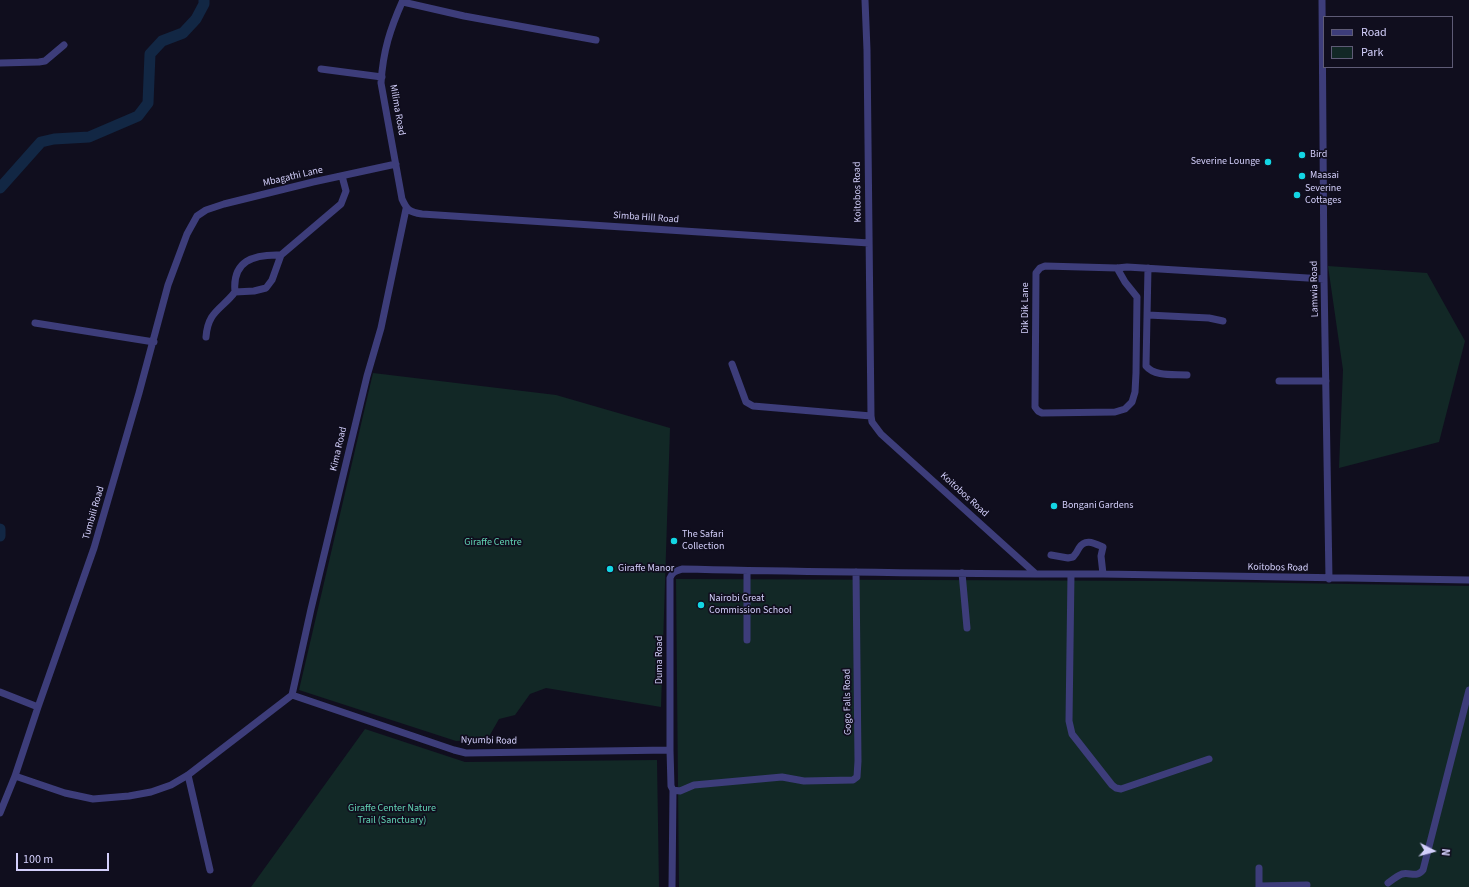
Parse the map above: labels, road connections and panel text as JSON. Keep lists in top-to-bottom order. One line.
{"streets":{"street":["Milima Road","Mbagathi Lane","Koitobos Road","Simba Hill Road","Lamwia Road","Dik Dik Lane","Kima Road","Tumbili Road","Duma Road","Gogo Falls Road","Nyumbi Road"]},"crossings":[["Milima Road","Mbagathi Lane"],["Milima Road","Simba Hill Road"],["Milima Road","Kima Road"],["Mbagathi Lane","Tumbili Road"],["Koitobos Road","Simba Hill Road"],["Koitobos Road","Lamwia Road"],["Simba Hill Road","Kima Road"],["Lamwia Road","Dik Dik Lane"],["Kima Road","Nyumbi Road"],["Duma Road","Gogo Falls Road"],["Duma Road","Nyumbi Road"]],"parks":["Giraffe Centre","Giraffe Center Nature Trail (Sanctuary)"],"places":["Bird","Severine Lounge","Maasai","Severine Cottages","Bongani Gardens","The Safari Collection","Giraffe Manor","Nairobi Great Commission School"],"legend":["Road","Park"],"scale_bar":"100 m","north":"right"}
